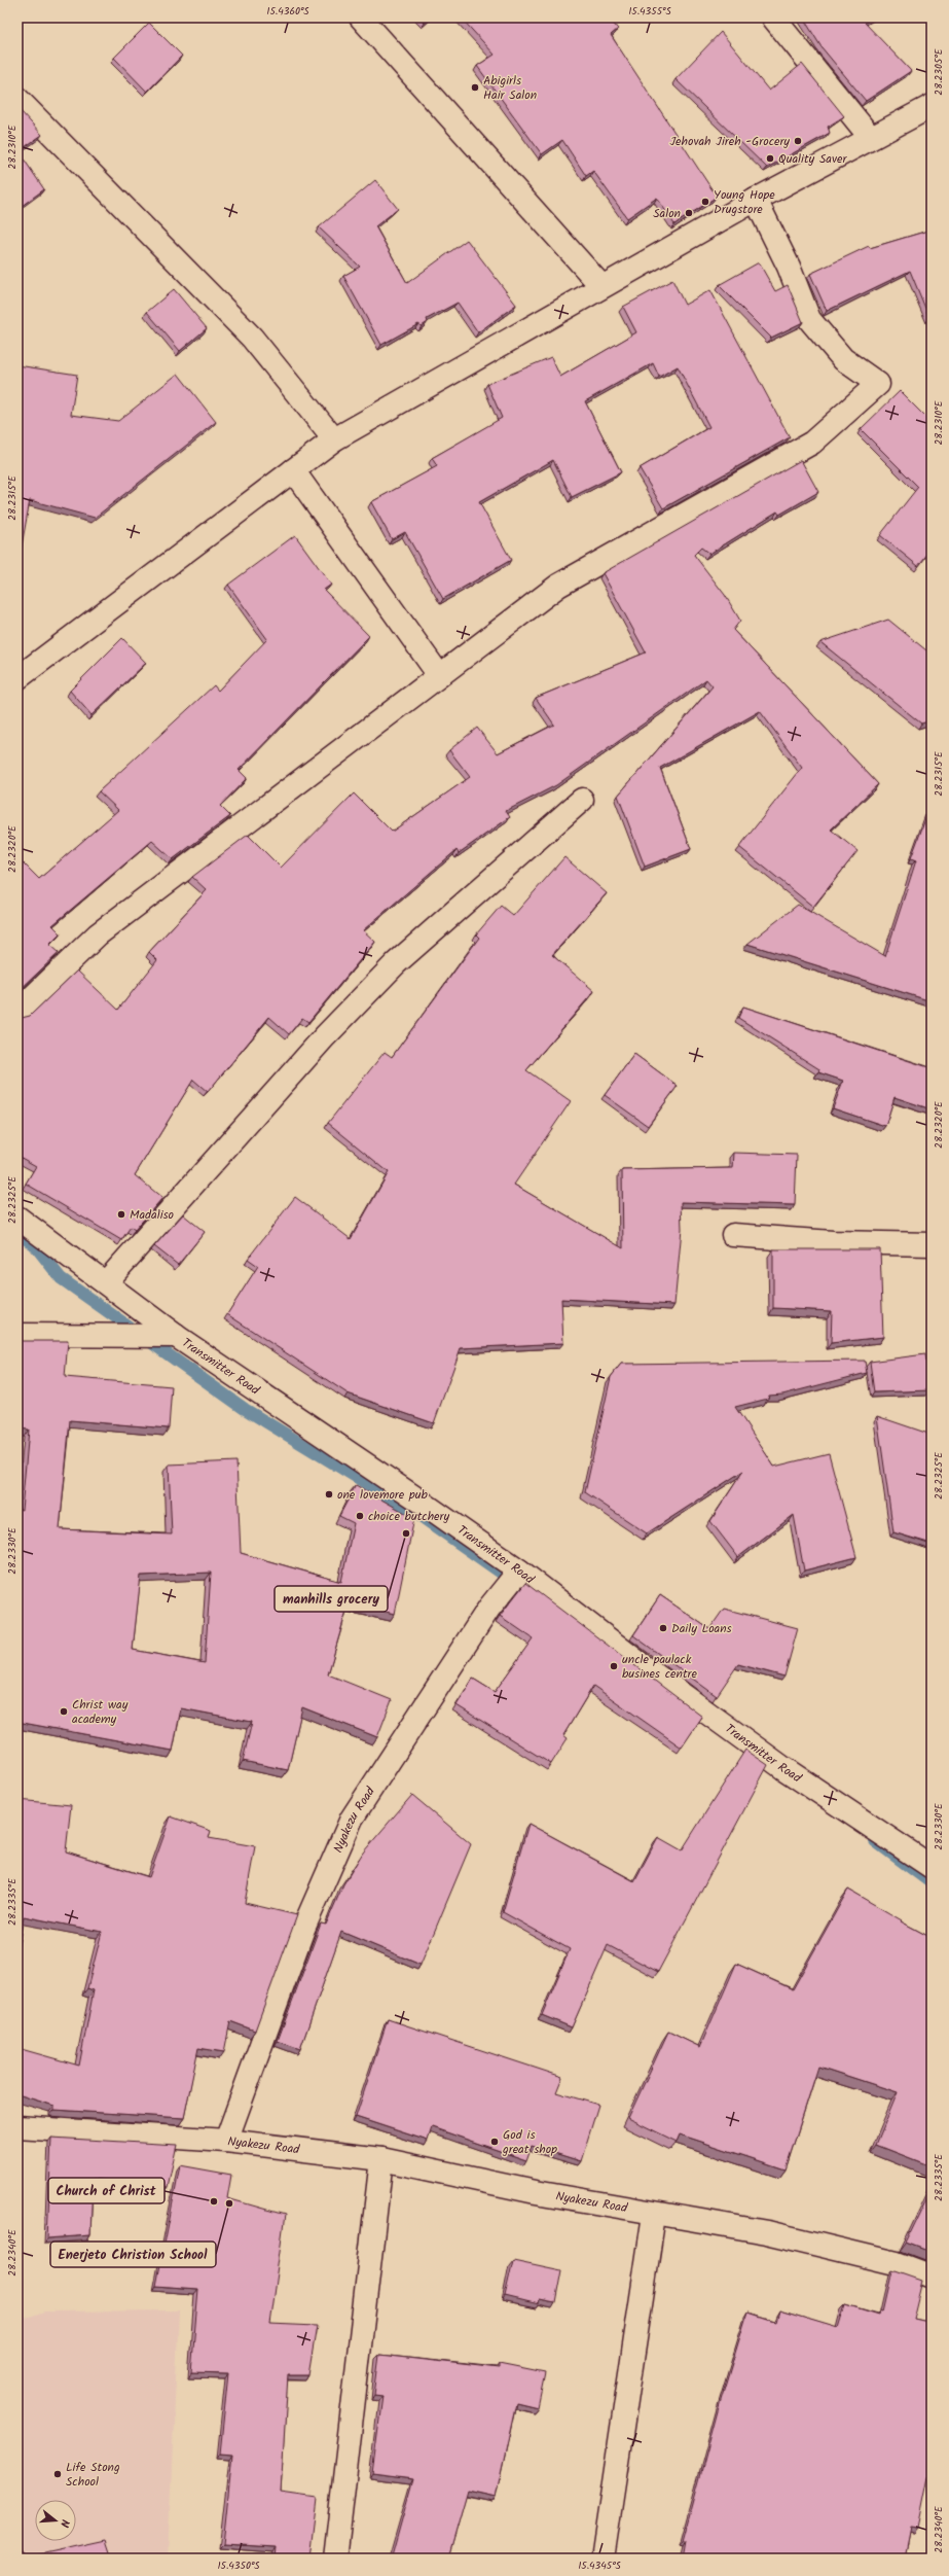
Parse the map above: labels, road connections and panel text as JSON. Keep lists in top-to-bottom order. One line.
{"streets":{"street":["Transmitter Road","Nyakezu Road"]},"crossings":[["Transmitter Road","Nyakezu Road"]],"places":["Abigirls Hair Salon","Jehovah Jireh -Grocery","Quality Saver","Young Hope Drugstore","Salon","Madaliso","one lovemore pub","choice butchery","manhills grocery","Daily Loans","uncle paulack busines centre","Christ way academy","God is great shop","Church of Christ","Enerjeto Christion School","Life Stong School"],"north":"right","coordinates":["15.4360°S","15.4355°S","28.2305°E","28.2310°E","28.2315°E","28.2320°E","28.2325°E","28.2330°E","28.2335°E","28.2340°E","15.4350°S","15.4345°S"]}
